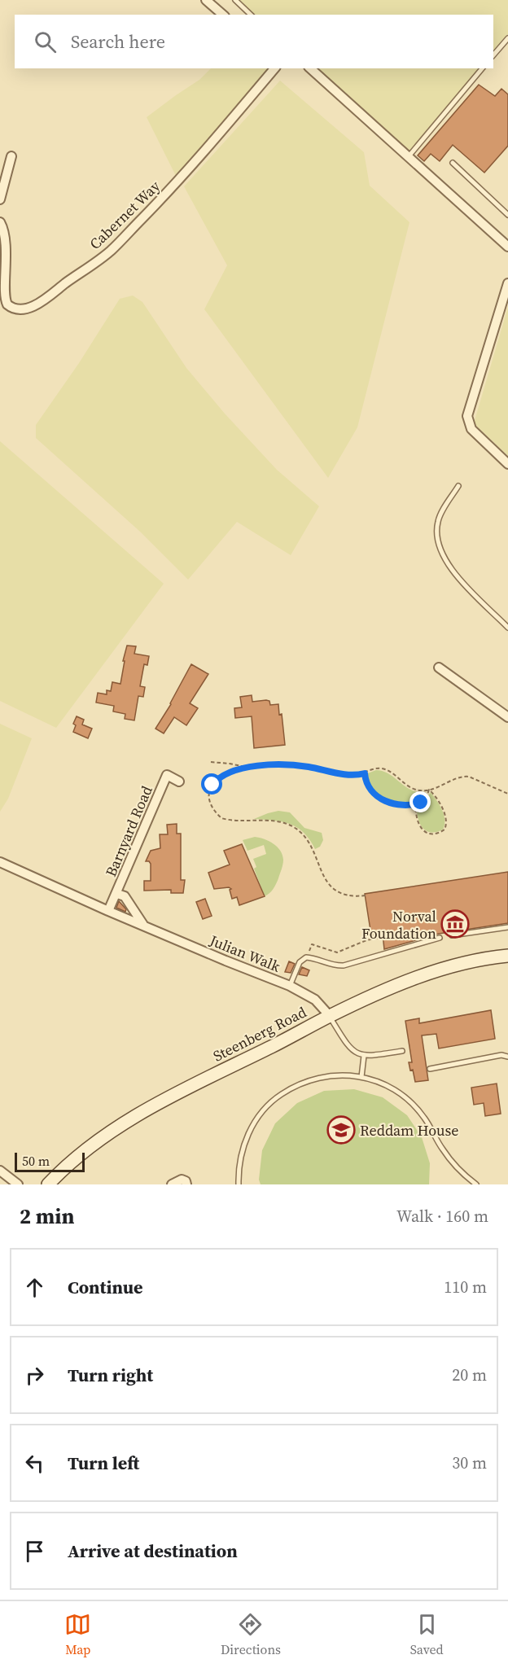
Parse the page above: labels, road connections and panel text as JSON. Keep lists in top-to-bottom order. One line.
{"streets":{"main road":["Steenberg Road"],"street":["Cabernet Way","Barnyard Road","Julian Walk"]},"crossings":[["Barnyard Road","Julian Walk"],["Julian Walk","Steenberg Road"]],"places":{"museum":["Norval Foundation"],"school or university":["Reddam House"]},"scale_bar":"50 m","page":{"search":"Search here","scale":"50 m","heading":["2 min","Walk · 160 m"],"list":[["Continue","110 m"],["Turn right","20 m"],["Turn left","30 m"],"Arrive at destination"],"nav":["Map","Directions","Saved"]}}
